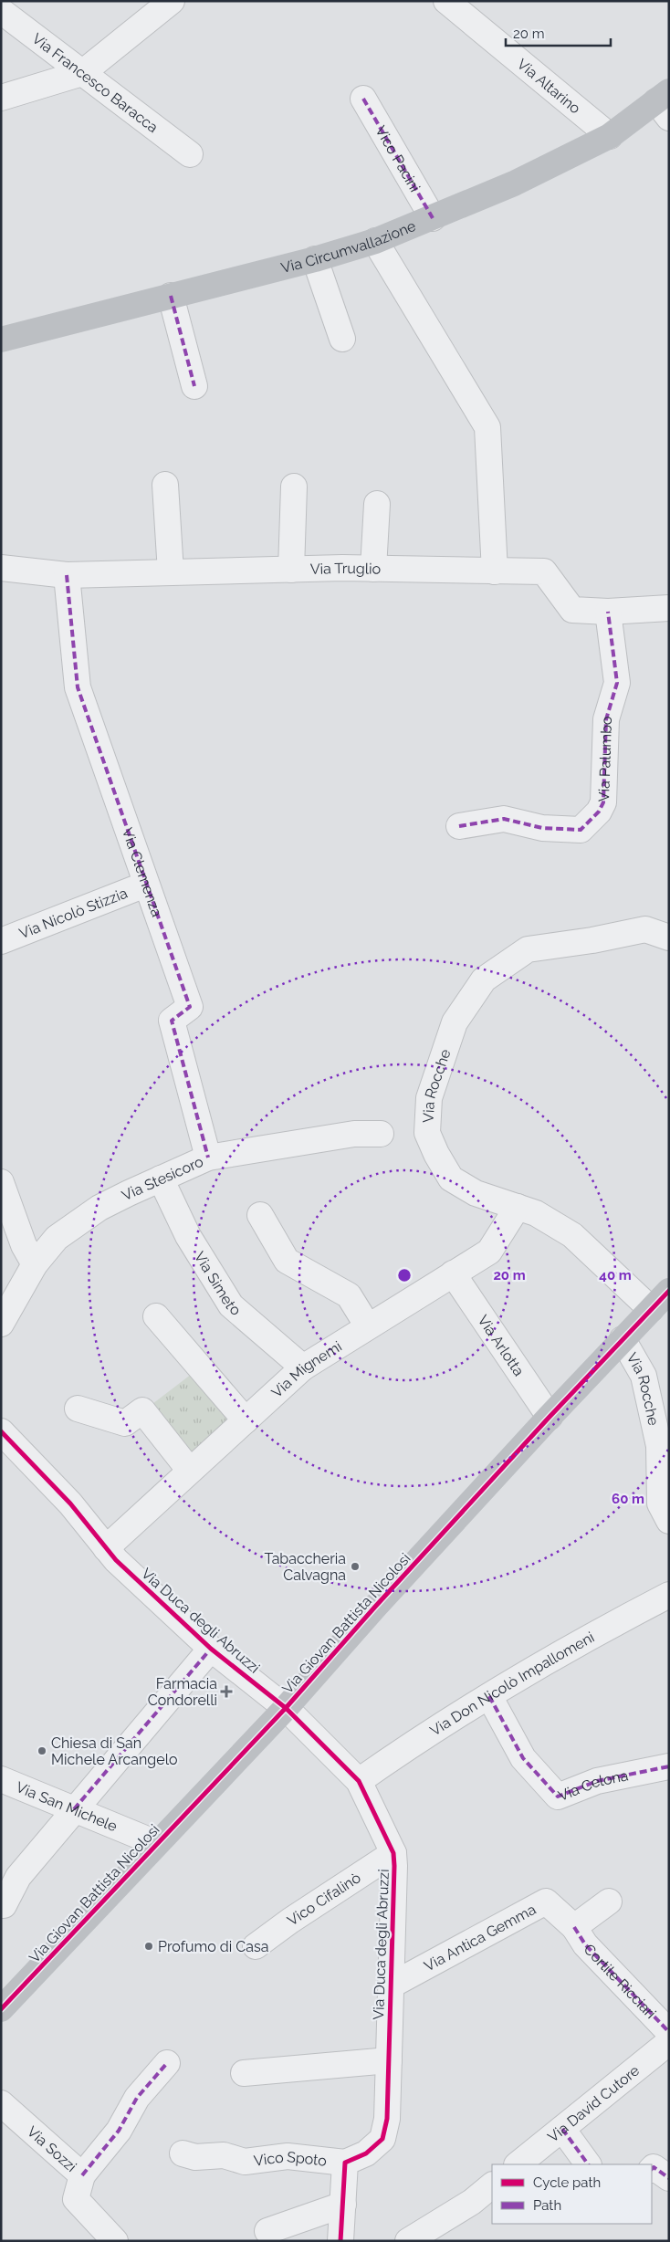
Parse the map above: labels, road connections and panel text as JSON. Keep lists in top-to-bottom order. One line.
{"streets":{"street":["Via Francesco Baracca","Via Altarino","Vico Pacini","Via Circumvallazione","Via Truglio","Via Palumbo","Via Clemenza","Via Nicolò Stizzia","Via Rocche","Via Stesicoro","Via Simeto","Via Arlotta","Via Mignemi","Via Duca degli Abruzzi","Via Giovan Battista Nicolosi","Via Don Nicolò Impallomeni","Via Celona","Via San Michele","Vico Cifalinò","Via Antica Gemma","Cortile Ricciari","Via David Cutore","Via Sozzi","Vico Spoto"]},"crossings":[["Via Altarino","Via Circumvallazione"],["Vico Pacini","Via Circumvallazione"],["Via Truglio","Via Palumbo"],["Via Truglio","Via Clemenza"],["Via Clemenza","Via Nicolò Stizzia"],["Via Clemenza","Via Stesicoro"],["Via Rocche","Via Mignemi"],["Via Rocche","Via Giovan Battista Nicolosi"],["Via Stesicoro","Via Simeto"],["Via Simeto","Via Mignemi"],["Via Arlotta","Via Mignemi"],["Via Arlotta","Via Giovan Battista Nicolosi"],["Via Mignemi","Via Duca degli Abruzzi"],["Via Duca degli Abruzzi","Via Giovan Battista Nicolosi"],["Via Duca degli Abruzzi","Via Don Nicolò Impallomeni"],["Via Duca degli Abruzzi","Vico Cifalinò"],["Via Duca degli Abruzzi","Via Antica Gemma"],["Via Duca degli Abruzzi","Vico Spoto"],["Via Giovan Battista Nicolosi","Via San Michele"],["Via Don Nicolò Impallomeni","Via Celona"],["Via Antica Gemma","Cortile Ricciari"]],"places":{"other":["Tabaccheria Calvagna","Chiesa di San Michele Arcangelo","Profumo di Casa"],"health":["Farmacia Condorelli"]},"legend":["Cycle path","Path"],"scale_bar":"20 m","rings":["20 m","40 m","60 m"]}
